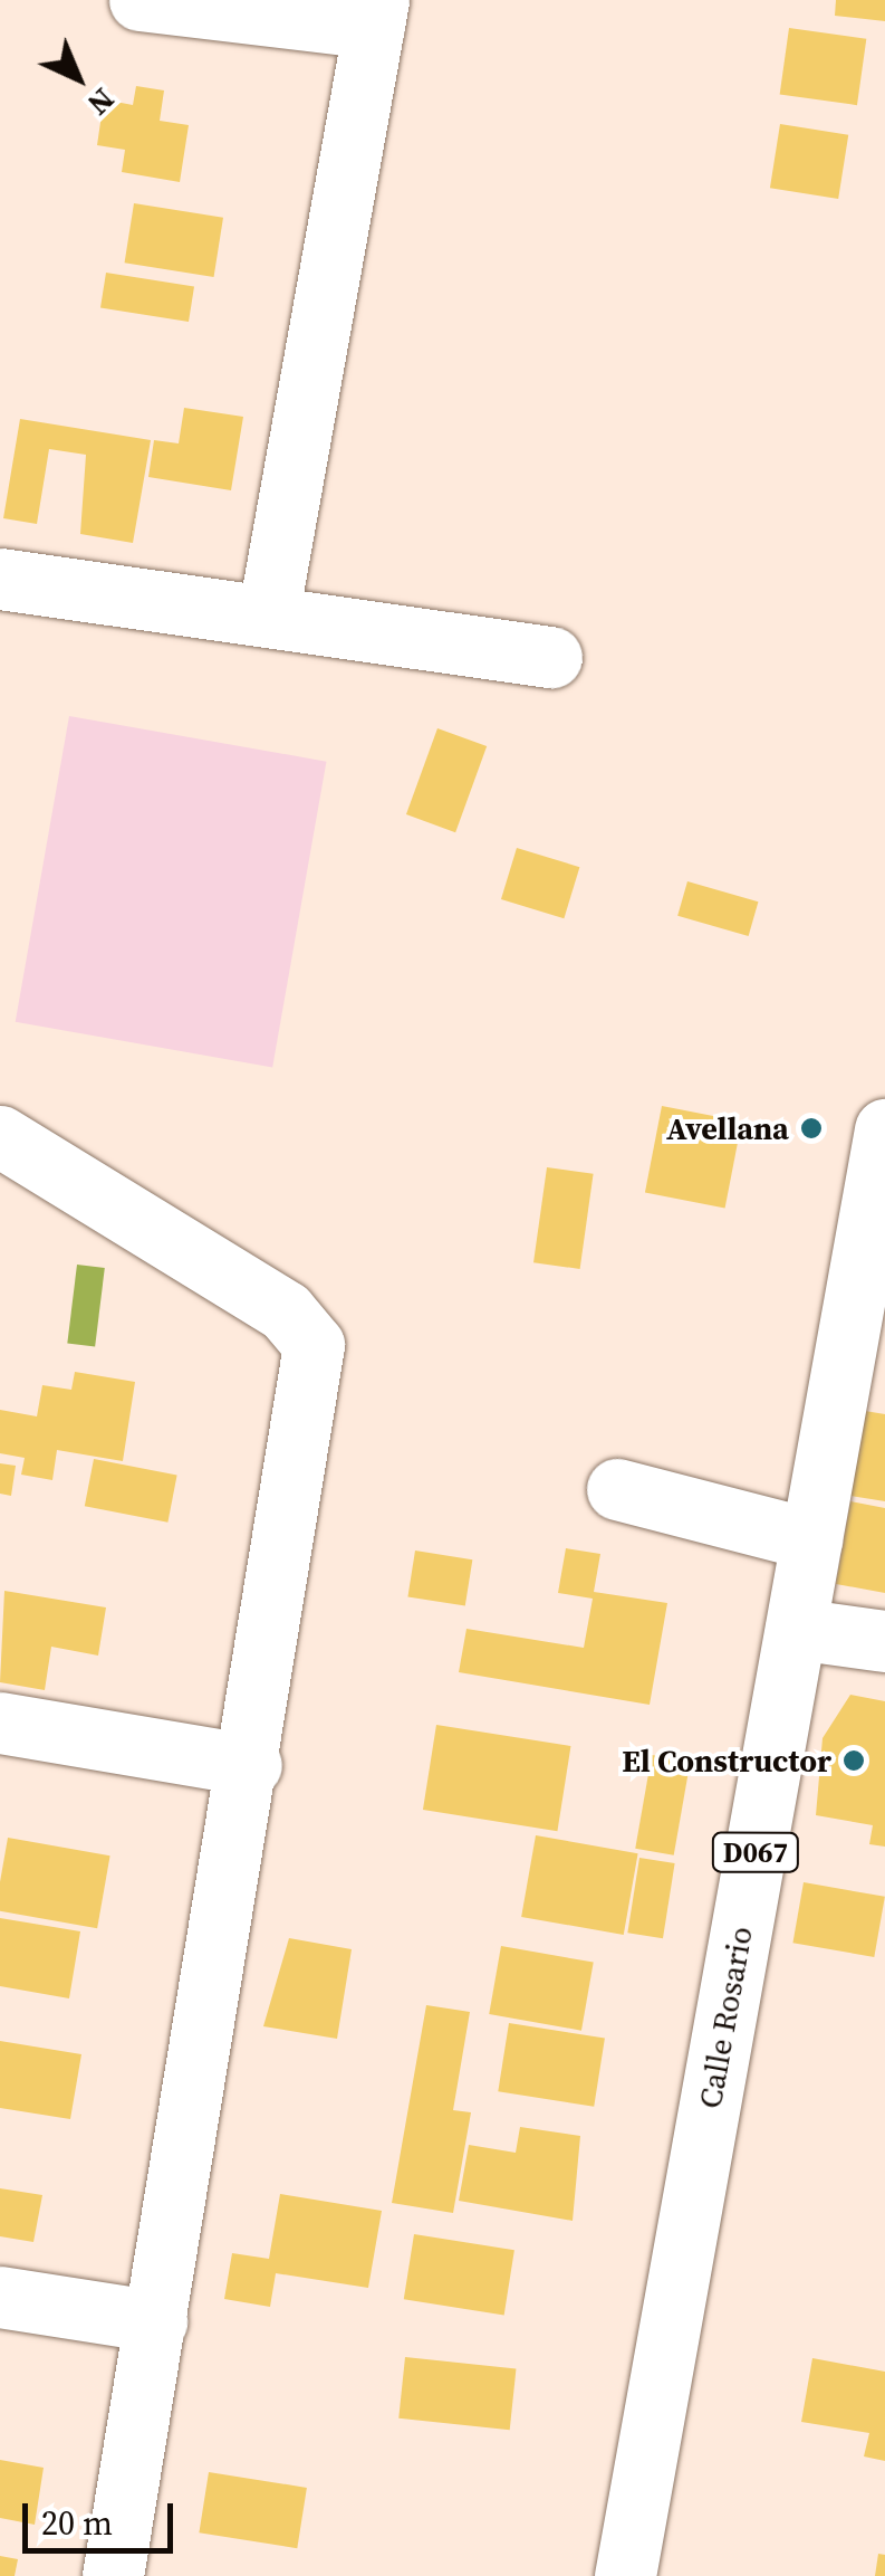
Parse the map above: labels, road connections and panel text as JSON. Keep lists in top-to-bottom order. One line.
{"streets":{"street":["D067","Calle Rosario"]},"places":["Avellana","El Constructor"],"scale_bar":"20 m","north":"bottom right"}
